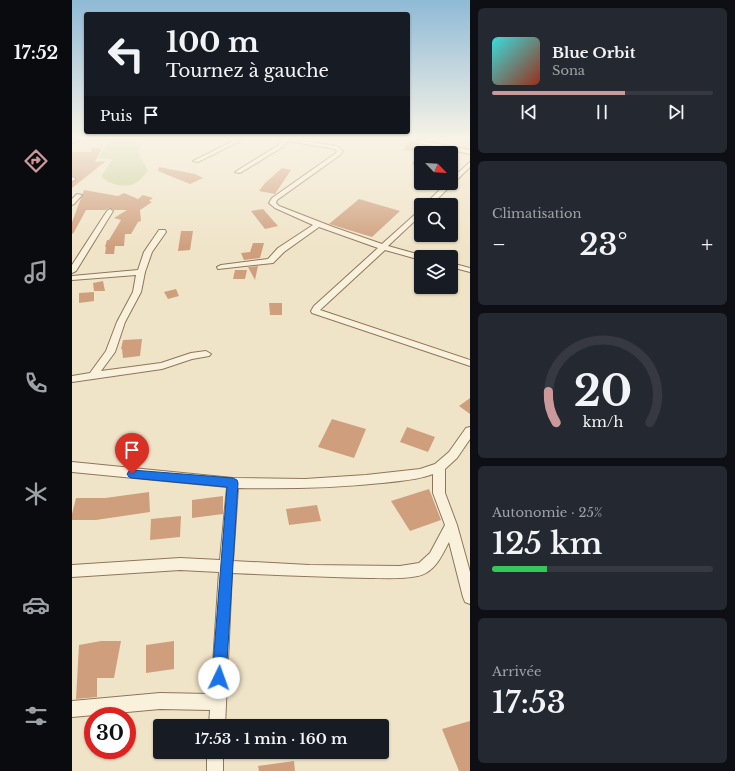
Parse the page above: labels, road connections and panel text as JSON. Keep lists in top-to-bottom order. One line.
{"north":"bottom right","page":{"tabs":"17:52","turn":["100 m","Tournez à gauche"],"song":["Blue Orbit","Sona"],"then":"Puis","tile":["Climatisation",["Autonomie · 25%","125 km"],["Arrivée","17:53"]],"heat":["−","23°","+"],"limit":"30","trip":"17:53 · 1 min · 160 m","gauge":["20","km/h"]}}
